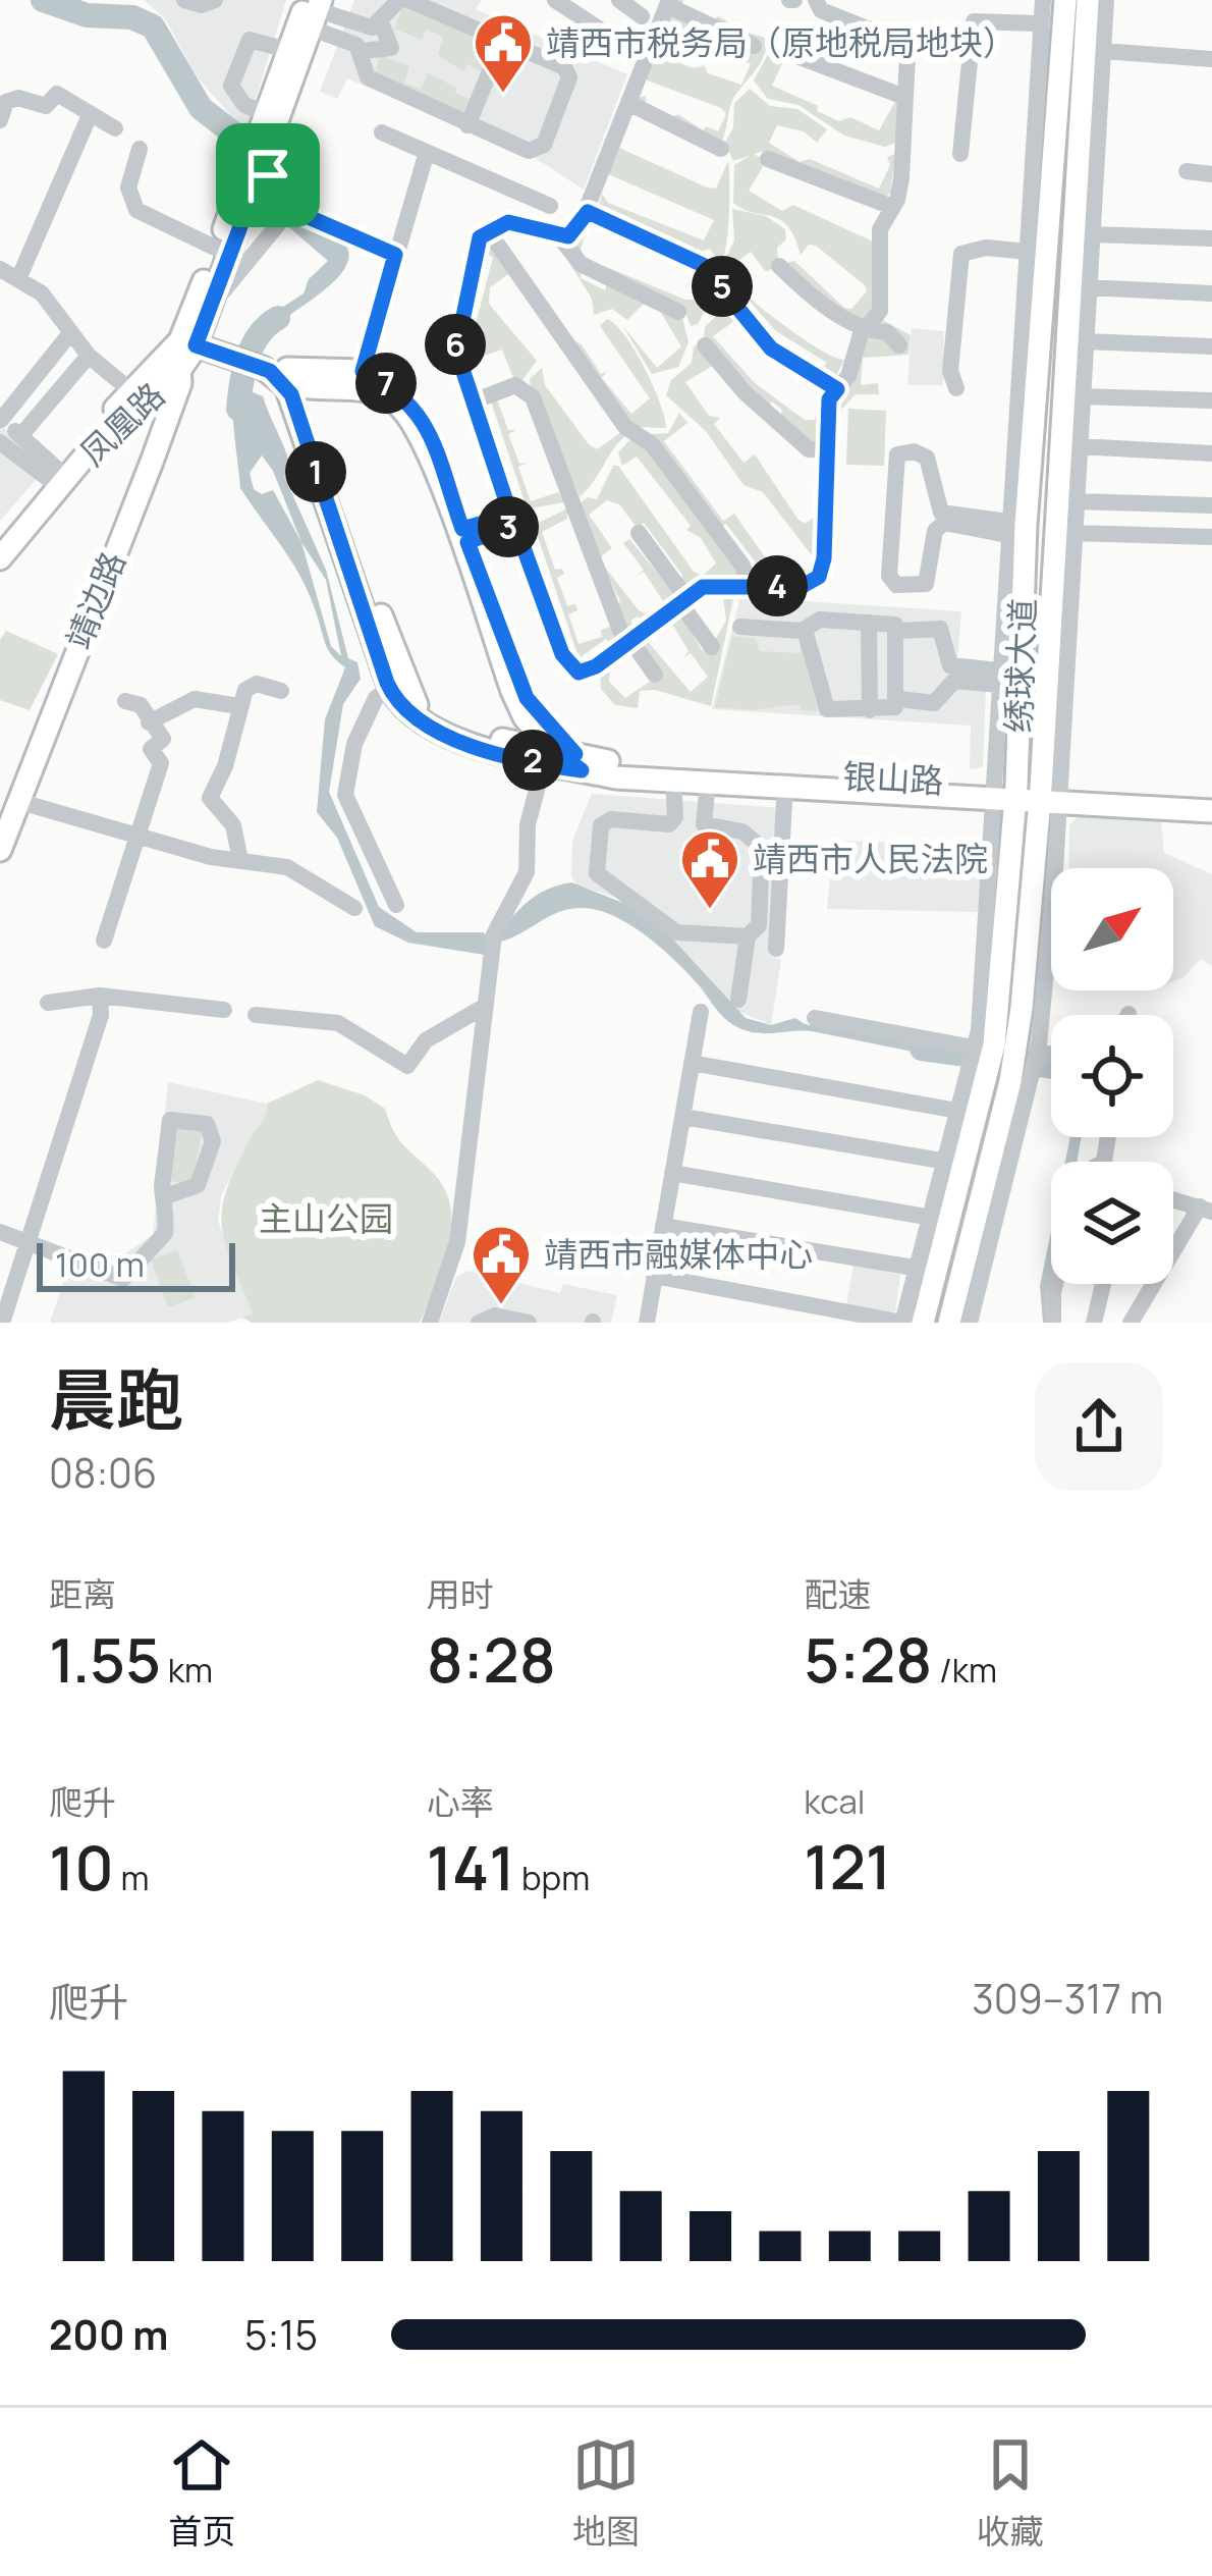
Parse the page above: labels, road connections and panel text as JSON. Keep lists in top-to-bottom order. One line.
{"streets":{"main road":["凤凰路","靖边路","绣球大道","银山路"]},"crossings":[["凤凰路","靖边路"],["绣球大道","银山路"]],"parks":["主山公园"],"places":{"public building":["靖西市税务局（原地税局地块）","靖西市人民法院","靖西市融媒体中心"]},"scale_bar":"100 m","north":"top right","page":{"pins":["5","6","7","1","3","4","2"],"scale":"100 m","heading":["晨跑","08:06"],"stats":[["距离","1.55 km"],["用时","8:28"],["配速","5:28 /km"],["爬升","10 m"],["心率","141 bpm"],["kcal","121"]],"chart":["爬升","309–317 m"],"list":[{"name":"200 m","note":"5:15"}],"tabs":["首页","地图","收藏"]}}
